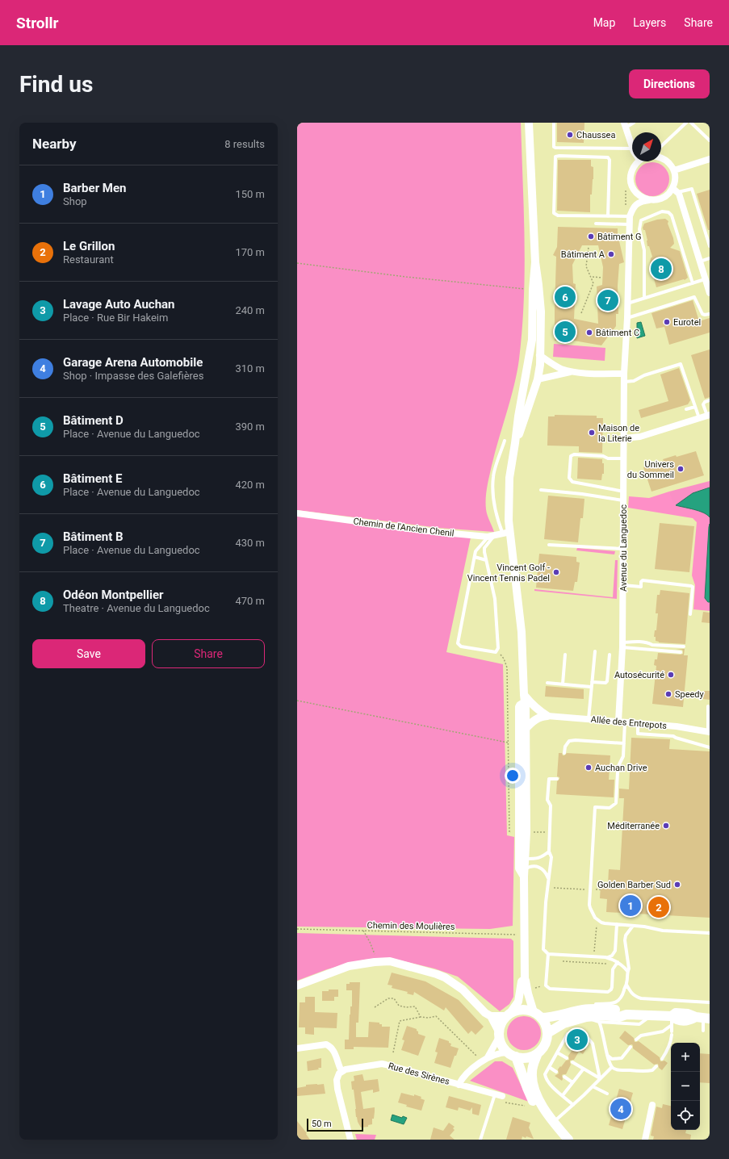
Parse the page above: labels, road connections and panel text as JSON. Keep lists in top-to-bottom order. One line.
{"streets":{"street":["Chemin de l'Ancien Chenil","Avenue du Languedoc","Allée des Entrepots","Rue des Sirènes"],"path":["Chemin des Moulières"]},"crossings":[["Avenue du Languedoc","Allée des Entrepots"]],"places":["Chaussea","Bâtiment G","Bâtiment A","Eurotel","Bâtiment C","Maison de la Literie","Univers du Sommeil","Vincent Golf - Vincent Tennis Padel","Autosécurité","Speedy","Auchan Drive","Méditerranée","Golden Barber Sud"],"scale_bar":"50 m","north":"top right","page":{"header":"Strollr","nav":["Map","Layers","Share"],"buttons":["Directions",["Save","Share"]],"title":"Find us","heading":["Nearby","8 results"],"list":[{"mark":"1","name":"Barber Men","note":"Shop","value":"150 m"},{"mark":"2","name":"Le Grillon","note":"Restaurant","value":"170 m"},{"mark":"3","name":"Lavage Auto Auchan","note":"Place · Rue Bir Hakeim","value":"240 m"},{"mark":"4","name":"Garage Arena Automobile","note":"Shop · Impasse des Galefières","value":"310 m"},{"mark":"5","name":"Bâtiment D","note":"Place · Avenue du Languedoc","value":"390 m"},{"mark":"6","name":"Bâtiment E","note":"Place · Avenue du Languedoc","value":"420 m"},{"mark":"7","name":"Bâtiment B","note":"Place · Avenue du Languedoc","value":"430 m"},{"mark":"8","name":"Odéon Montpellier","note":"Theatre · Avenue du Languedoc","value":"470 m"}],"pins":["8","6","7","5","1","2","3","4"],"map_buttons":["+","−"],"scale":"50 m"}}
